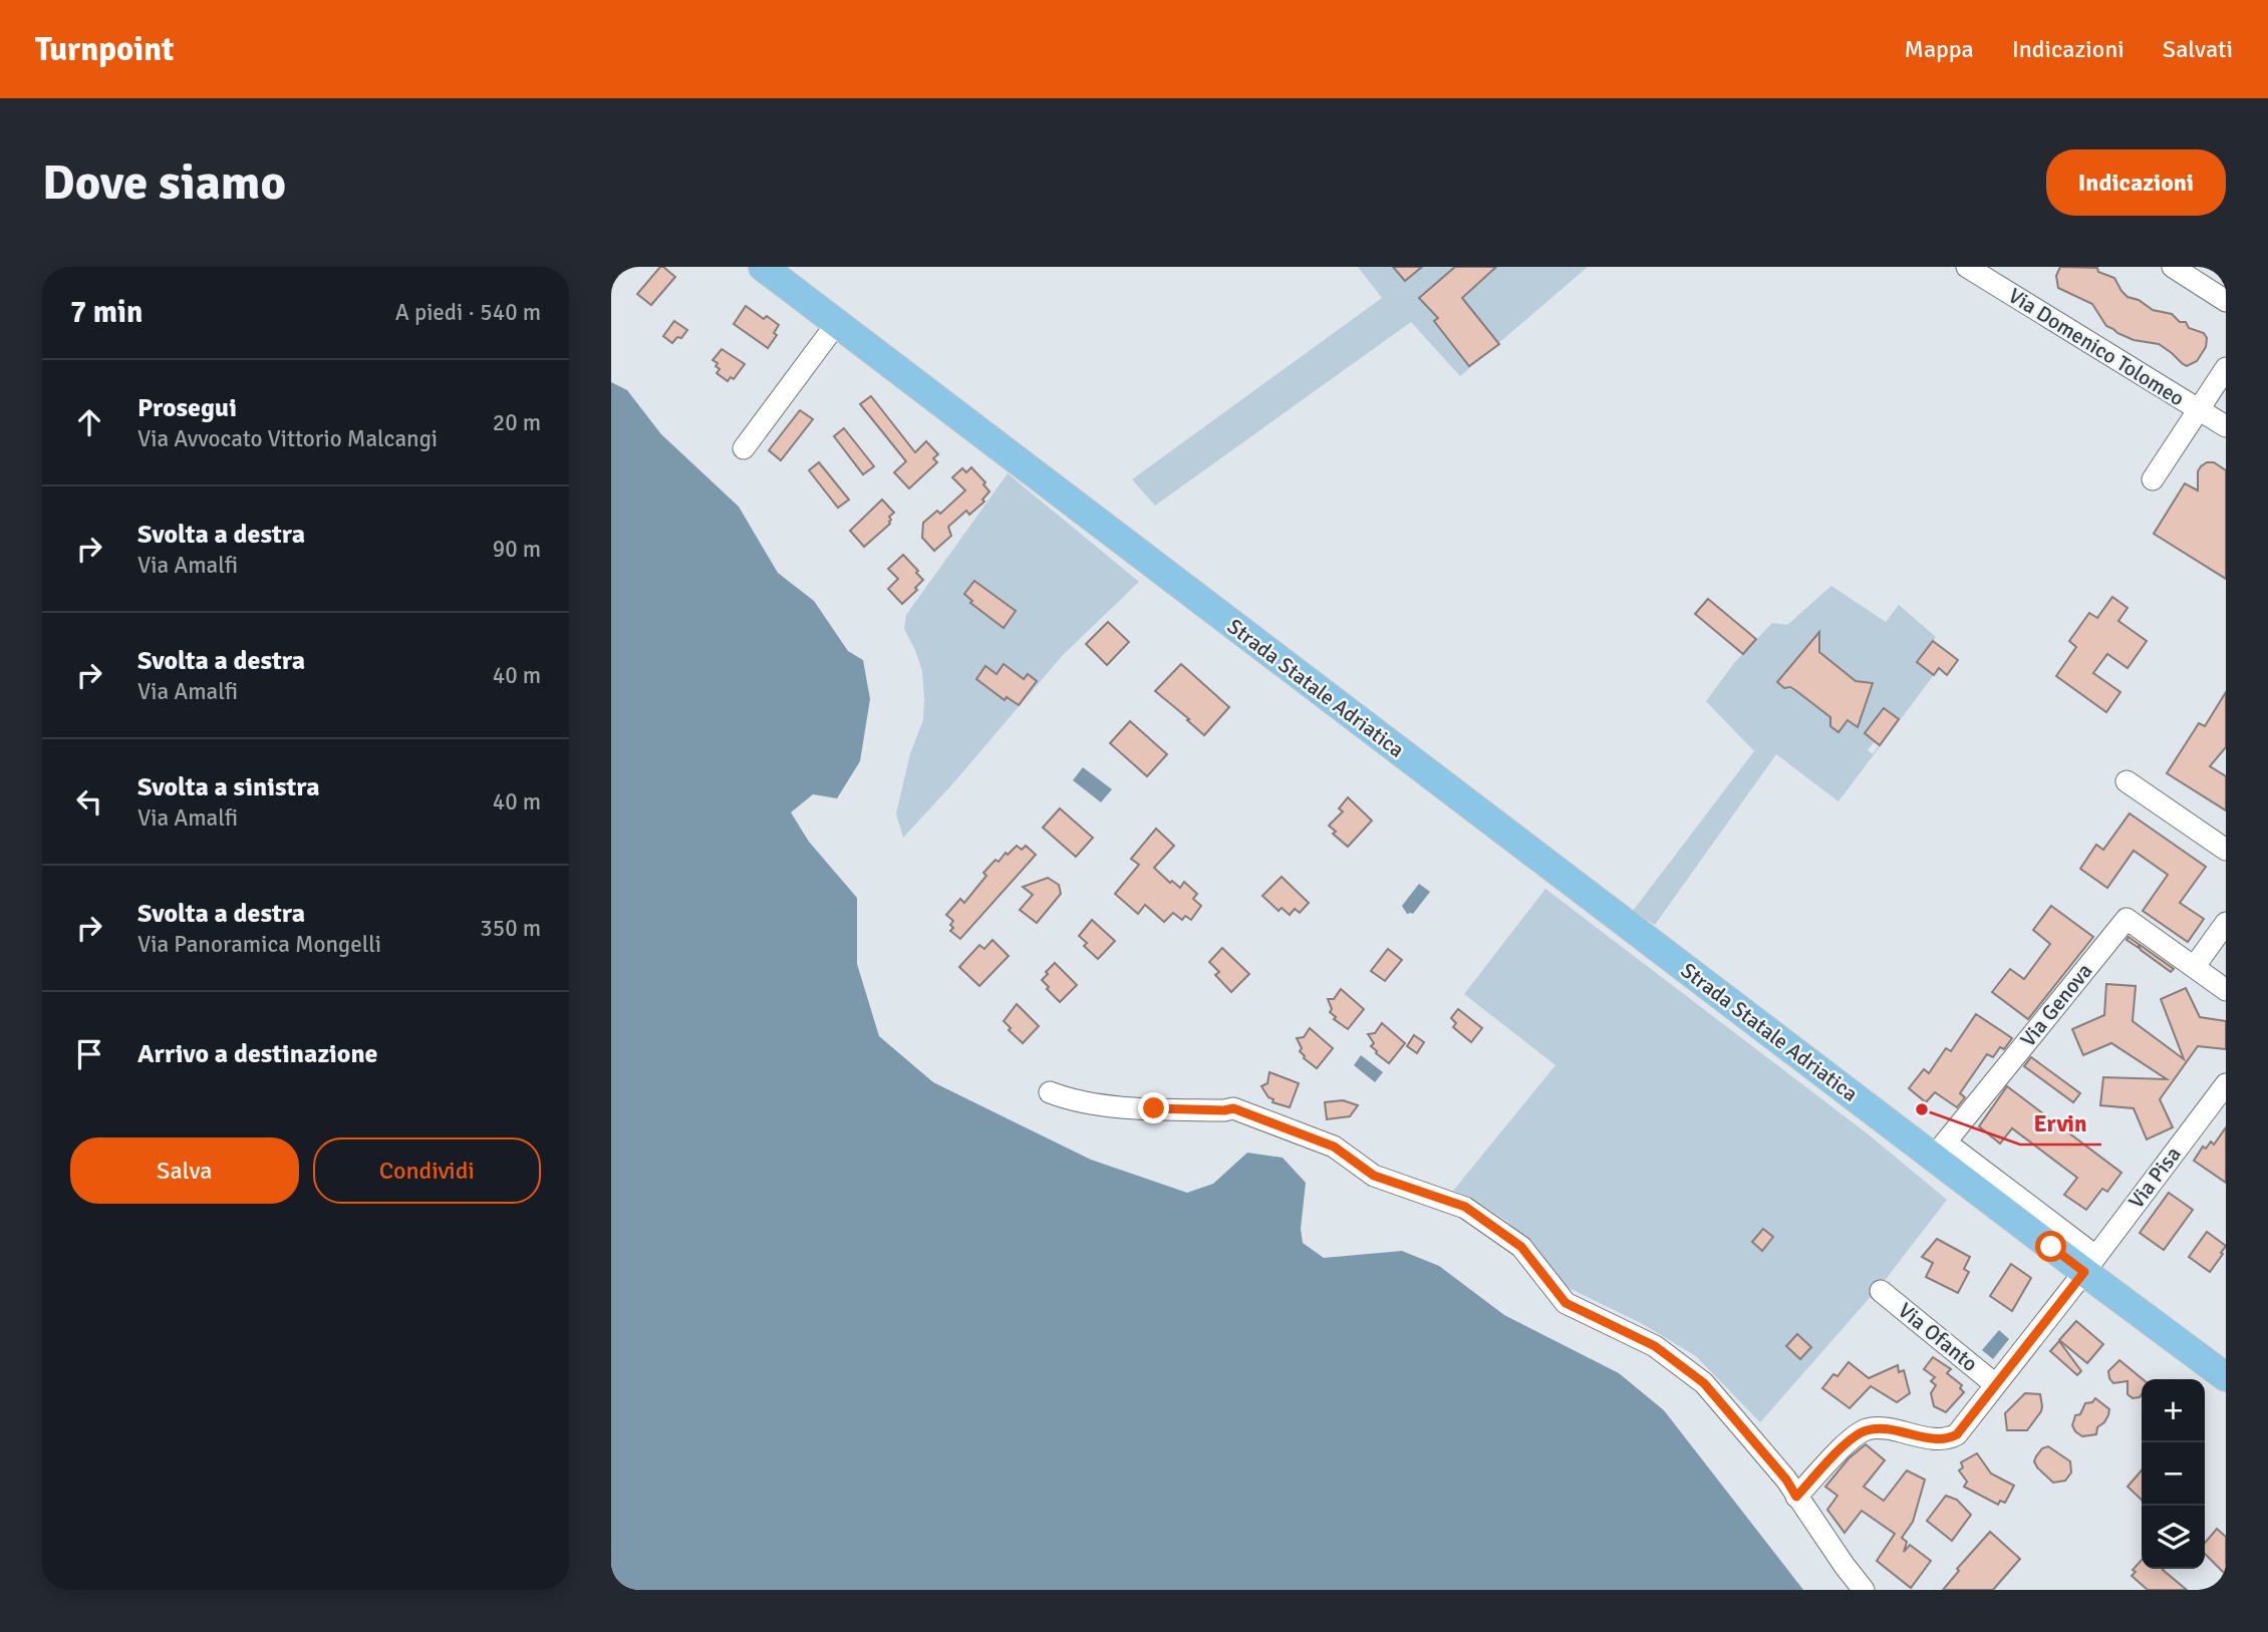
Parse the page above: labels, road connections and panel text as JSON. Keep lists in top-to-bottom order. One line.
{"streets":{"main road":["Strada Statale Adriatica"],"street":["Via Domenico Tolomeo","Via Genova","Via Pisa","Via Ofanto"]},"crossings":[["Strada Statale Adriatica","Via Genova"],["Strada Statale Adriatica","Via Pisa"],["Via Pisa","Via Ofanto"]],"places":["Ervin"],"page":{"header":"Turnpoint","nav":["Mappa","Indicazioni","Salvati"],"buttons":["Indicazioni",["Salva","Condividi"]],"title":"Dove siamo","heading":["7 min","A piedi · 540 m"],"list":[["Prosegui","Via Avvocato Vittorio Malcangi","20 m"],["Svolta a destra","Via Amalfi","90 m"],["Svolta a destra","Via Amalfi","40 m"],["Svolta a sinistra","Via Amalfi","40 m"],["Svolta a destra","Via Panoramica Mongelli","350 m"],"Arrivo a destinazione"],"map_buttons":["+","−"]}}
